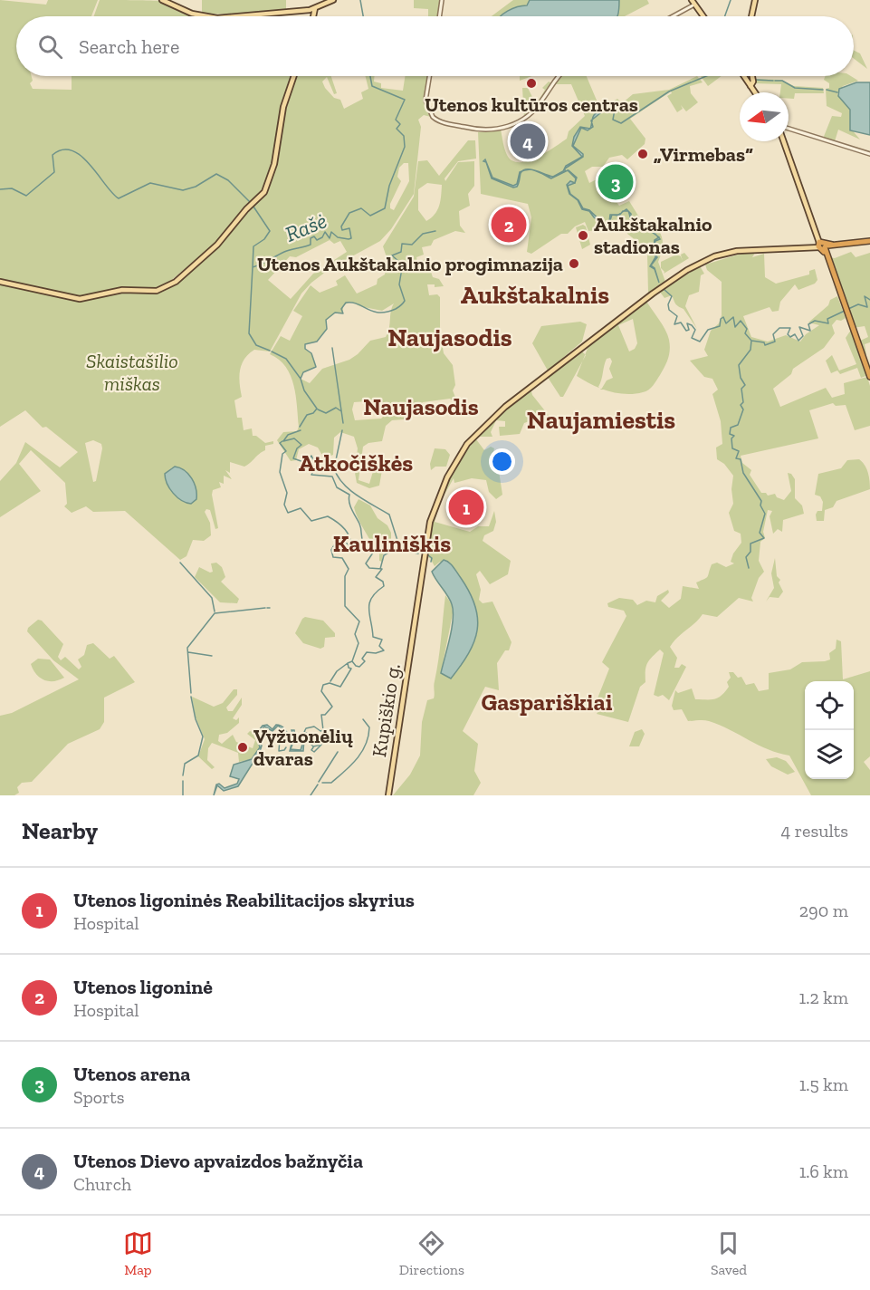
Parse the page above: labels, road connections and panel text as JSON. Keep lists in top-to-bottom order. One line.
{"streets":{"main road":["Kupiškio g."]},"districts":["Aukštakalnis","Naujasodis","Naujasodis","Naujamiestis","Atkočiškės","Kauliniškis","Gaspariškiai"],"water":["Rašė"],"parks":["Skaistašilio miškas"],"places":["Utenos kultūros centras","„Virmebas“","Aukštakalnio stadionas","Utenos Aukštakalnio progimnazija","Vyžuonėlių dvaras"],"north":"left","page":{"search":"Search here","pins":["4","3","2","1"],"heading":["Nearby","4 results"],"list":[{"mark":"1","name":"Utenos ligoninės Reabilitacijos skyrius","note":"Hospital","value":"290 m"},{"mark":"2","name":"Utenos ligoninė","note":"Hospital","value":"1.2 km"},{"mark":"3","name":"Utenos arena","note":"Sports","value":"1.5 km"},{"mark":"4","name":"Utenos Dievo apvaizdos bažnyčia","note":"Church","value":"1.6 km"}],"nav":["Map","Directions","Saved"]}}
